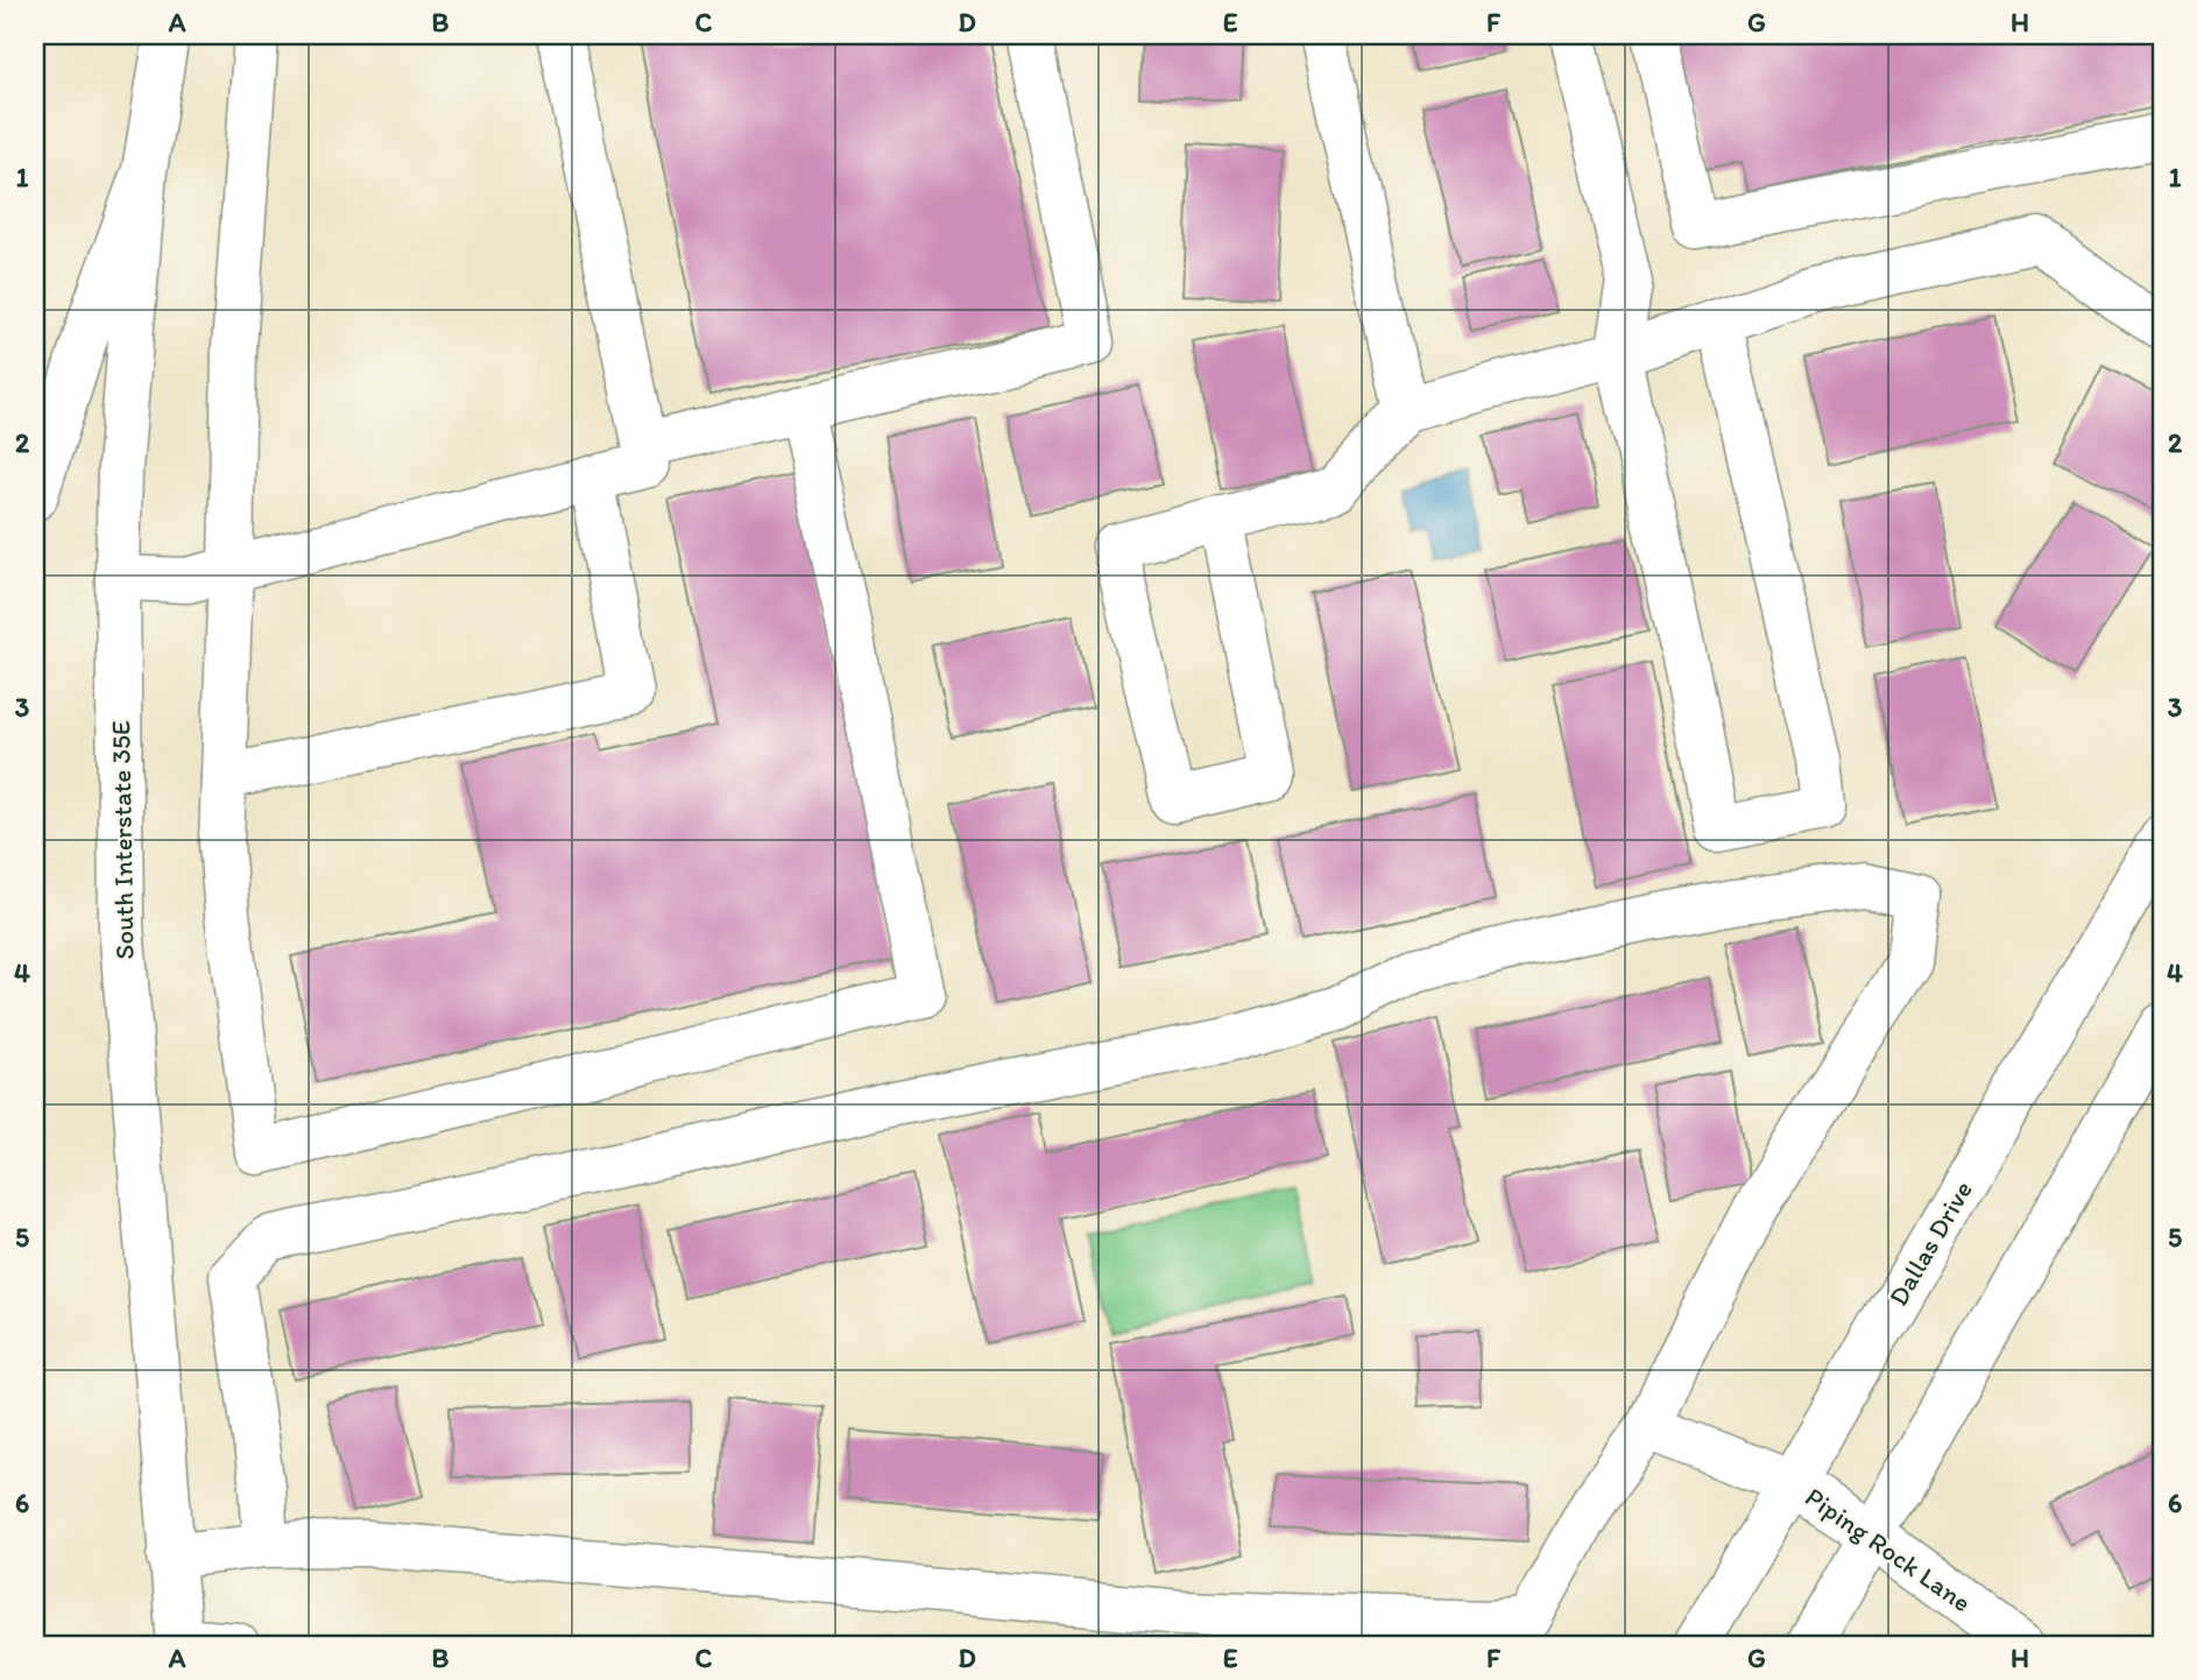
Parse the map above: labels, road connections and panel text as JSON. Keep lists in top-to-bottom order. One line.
{"streets":{"main road":["South Interstate 35E","Dallas Drive","Piping Rock Lane"]},"crossings":[["Dallas Drive","Piping Rock Lane"]],"grid":{"columns":["A","B","C","D","E","F","G","H"],"rows":["1","2","3","4","5","6"]}}
